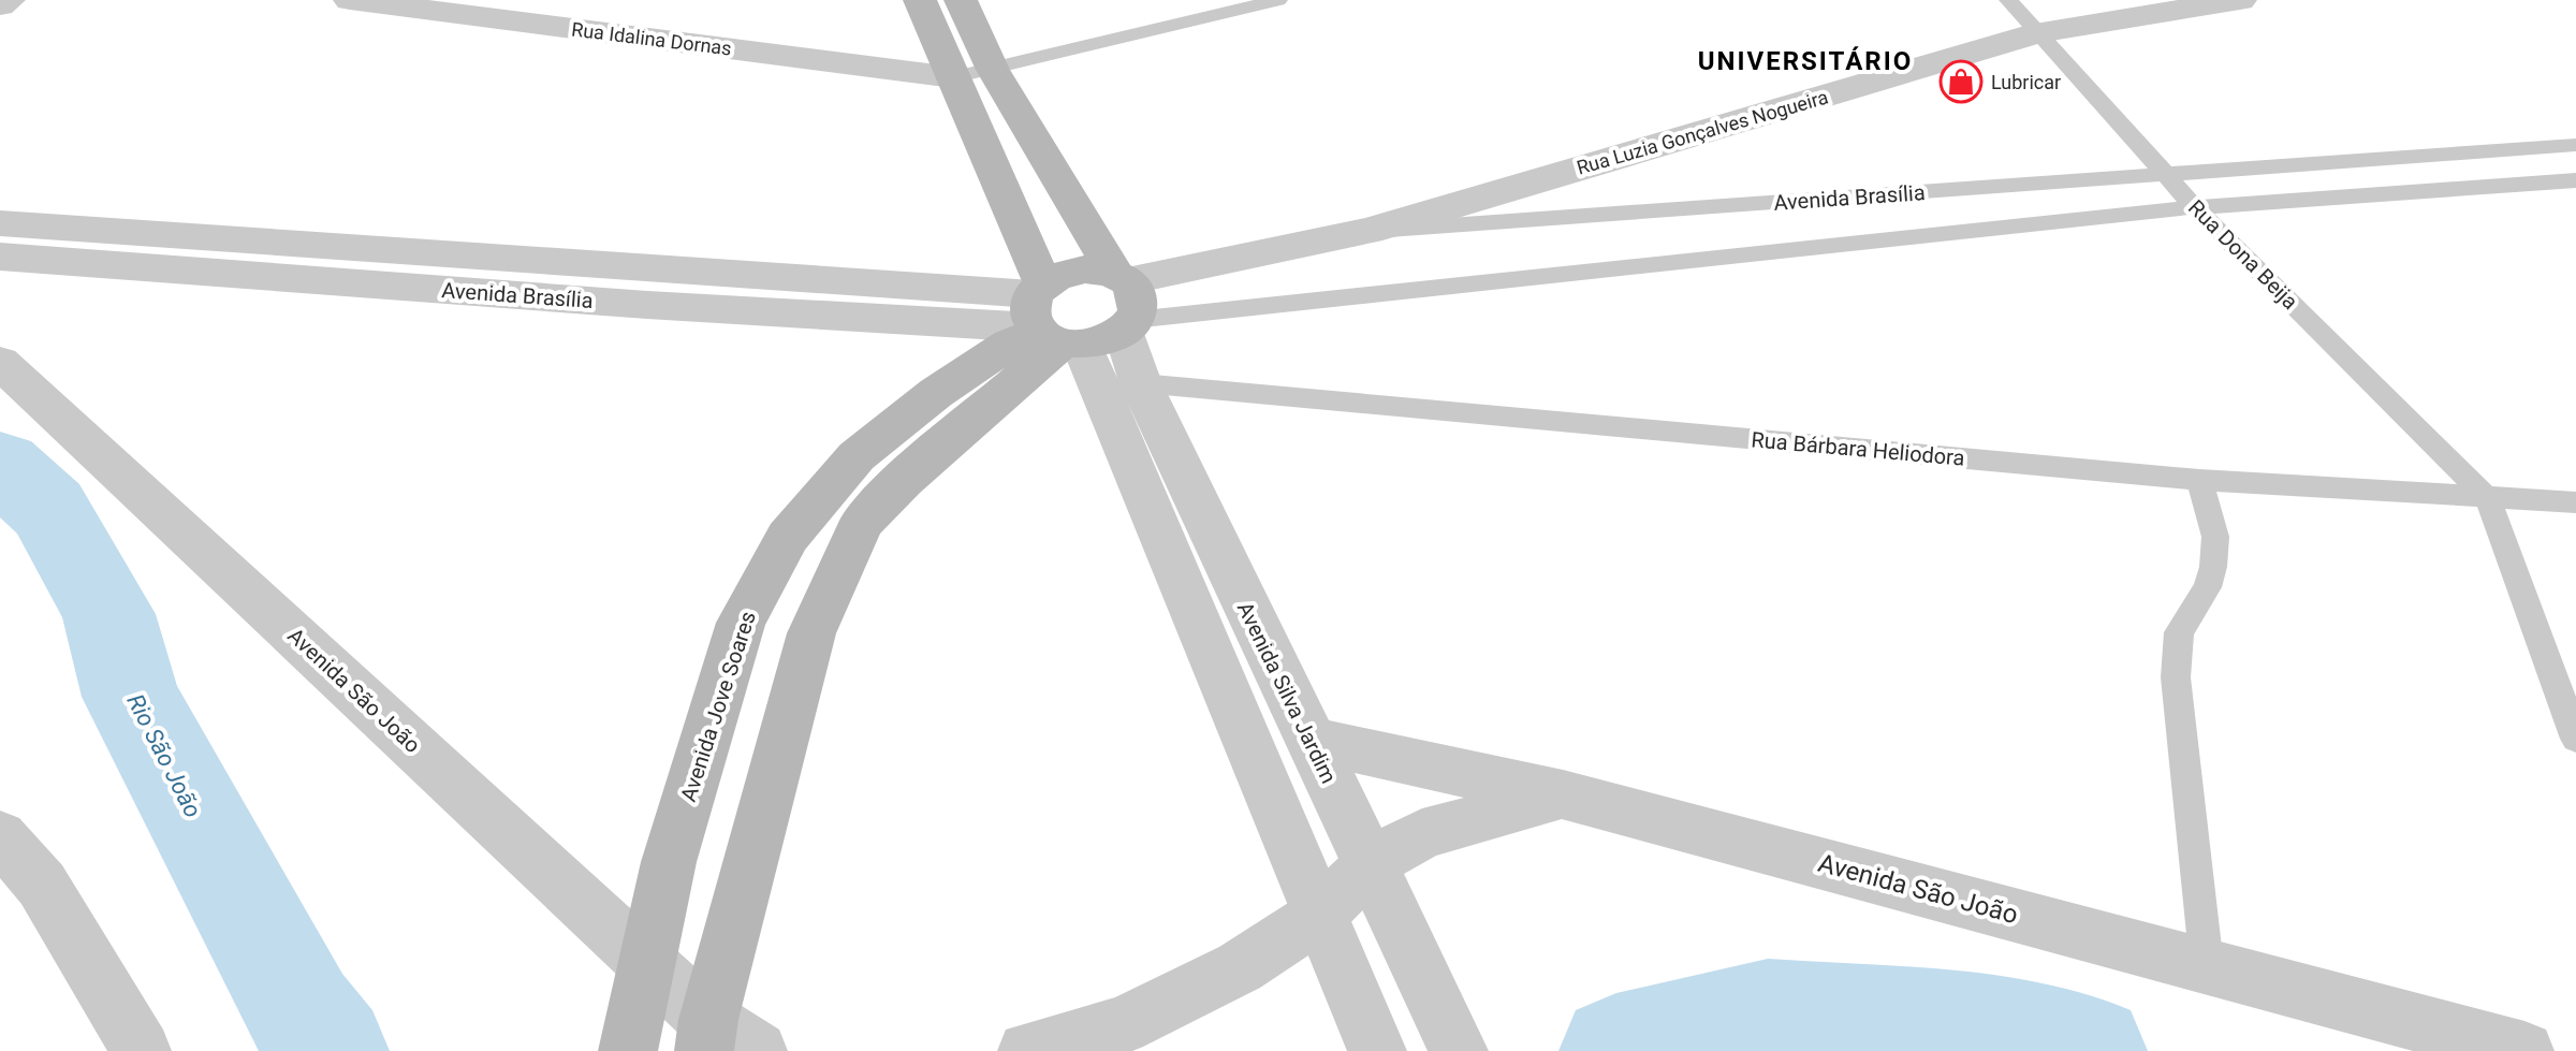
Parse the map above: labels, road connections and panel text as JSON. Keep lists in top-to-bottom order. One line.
{"streets":{"main road":["Avenida Silva Jardim","Avenida Jove Soares"],"street":["Rua Idalina Dornas","Rua Luzia Gonçalves Nogueira","Avenida Brasília","Avenida São João"],"lane":["Rua Dona Beija","Rua Bárbara Heliodora"]},"crossings":[["Rua Idalina Dornas","Avenida Silva Jardim"],["Rua Luzia Gonçalves Nogueira","Avenida Brasília"],["Rua Luzia Gonçalves Nogueira","Rua Dona Beija"],["Avenida Brasília","Rua Dona Beija"],["Avenida Brasília","Avenida Silva Jardim"],["Avenida Brasília","Avenida Jove Soares"],["Rua Dona Beija","Rua Bárbara Heliodora"],["Rua Bárbara Heliodora","Avenida Silva Jardim"],["Avenida São João","Avenida Silva Jardim"],["Avenida São João","Avenida Jove Soares"],["Avenida Silva Jardim","Avenida Jove Soares"]],"districts":["UNIVERSITÁRIO"],"water":["Rio São João"],"places":{"shop":["Lubricar"]}}
